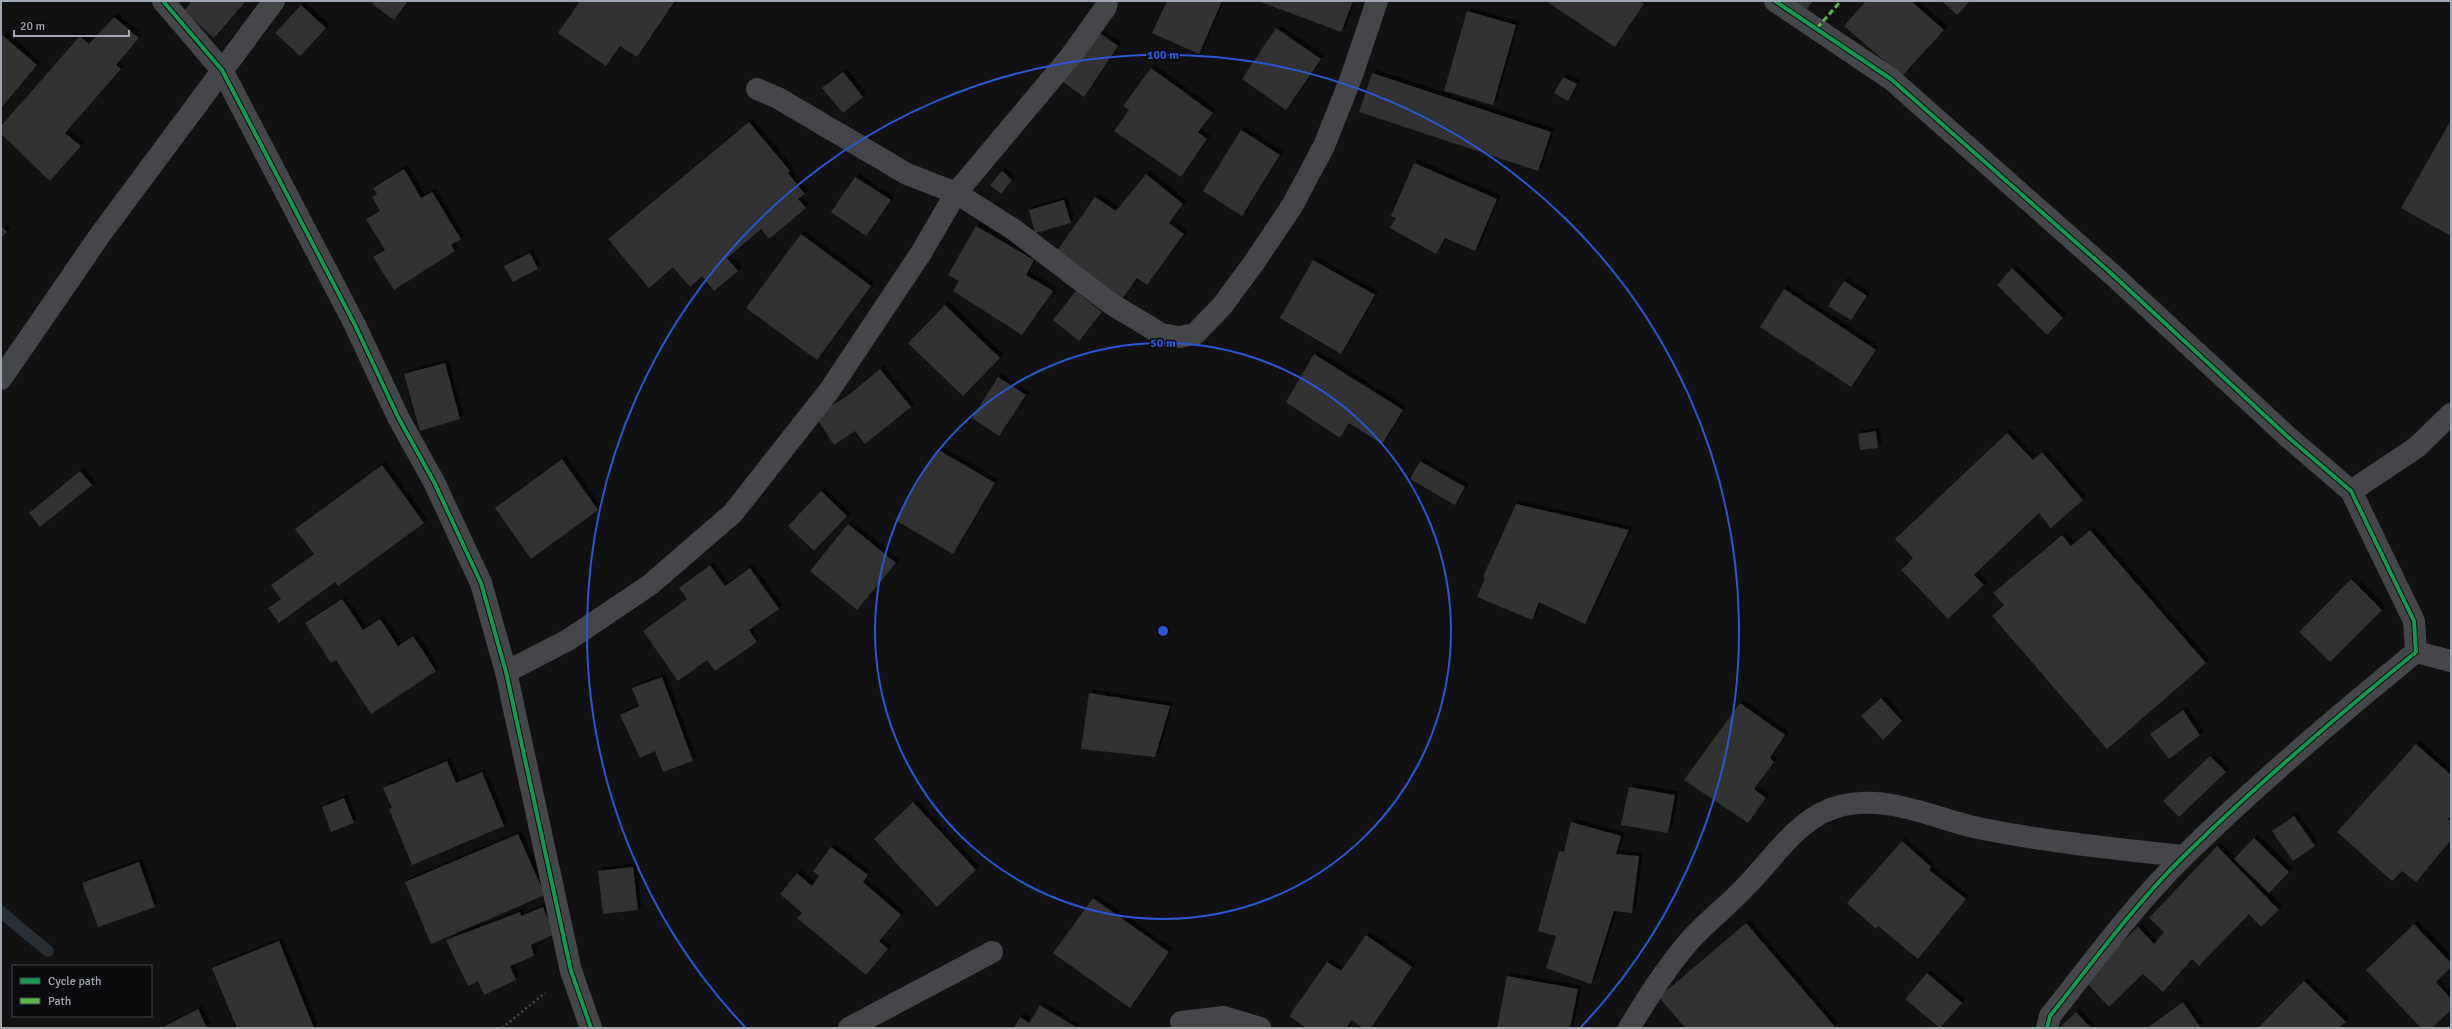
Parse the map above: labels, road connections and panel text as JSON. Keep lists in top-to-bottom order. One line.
{"legend":["Cycle path","Path"],"scale_bar":"20 m","rings":["100 m","50 m"]}
